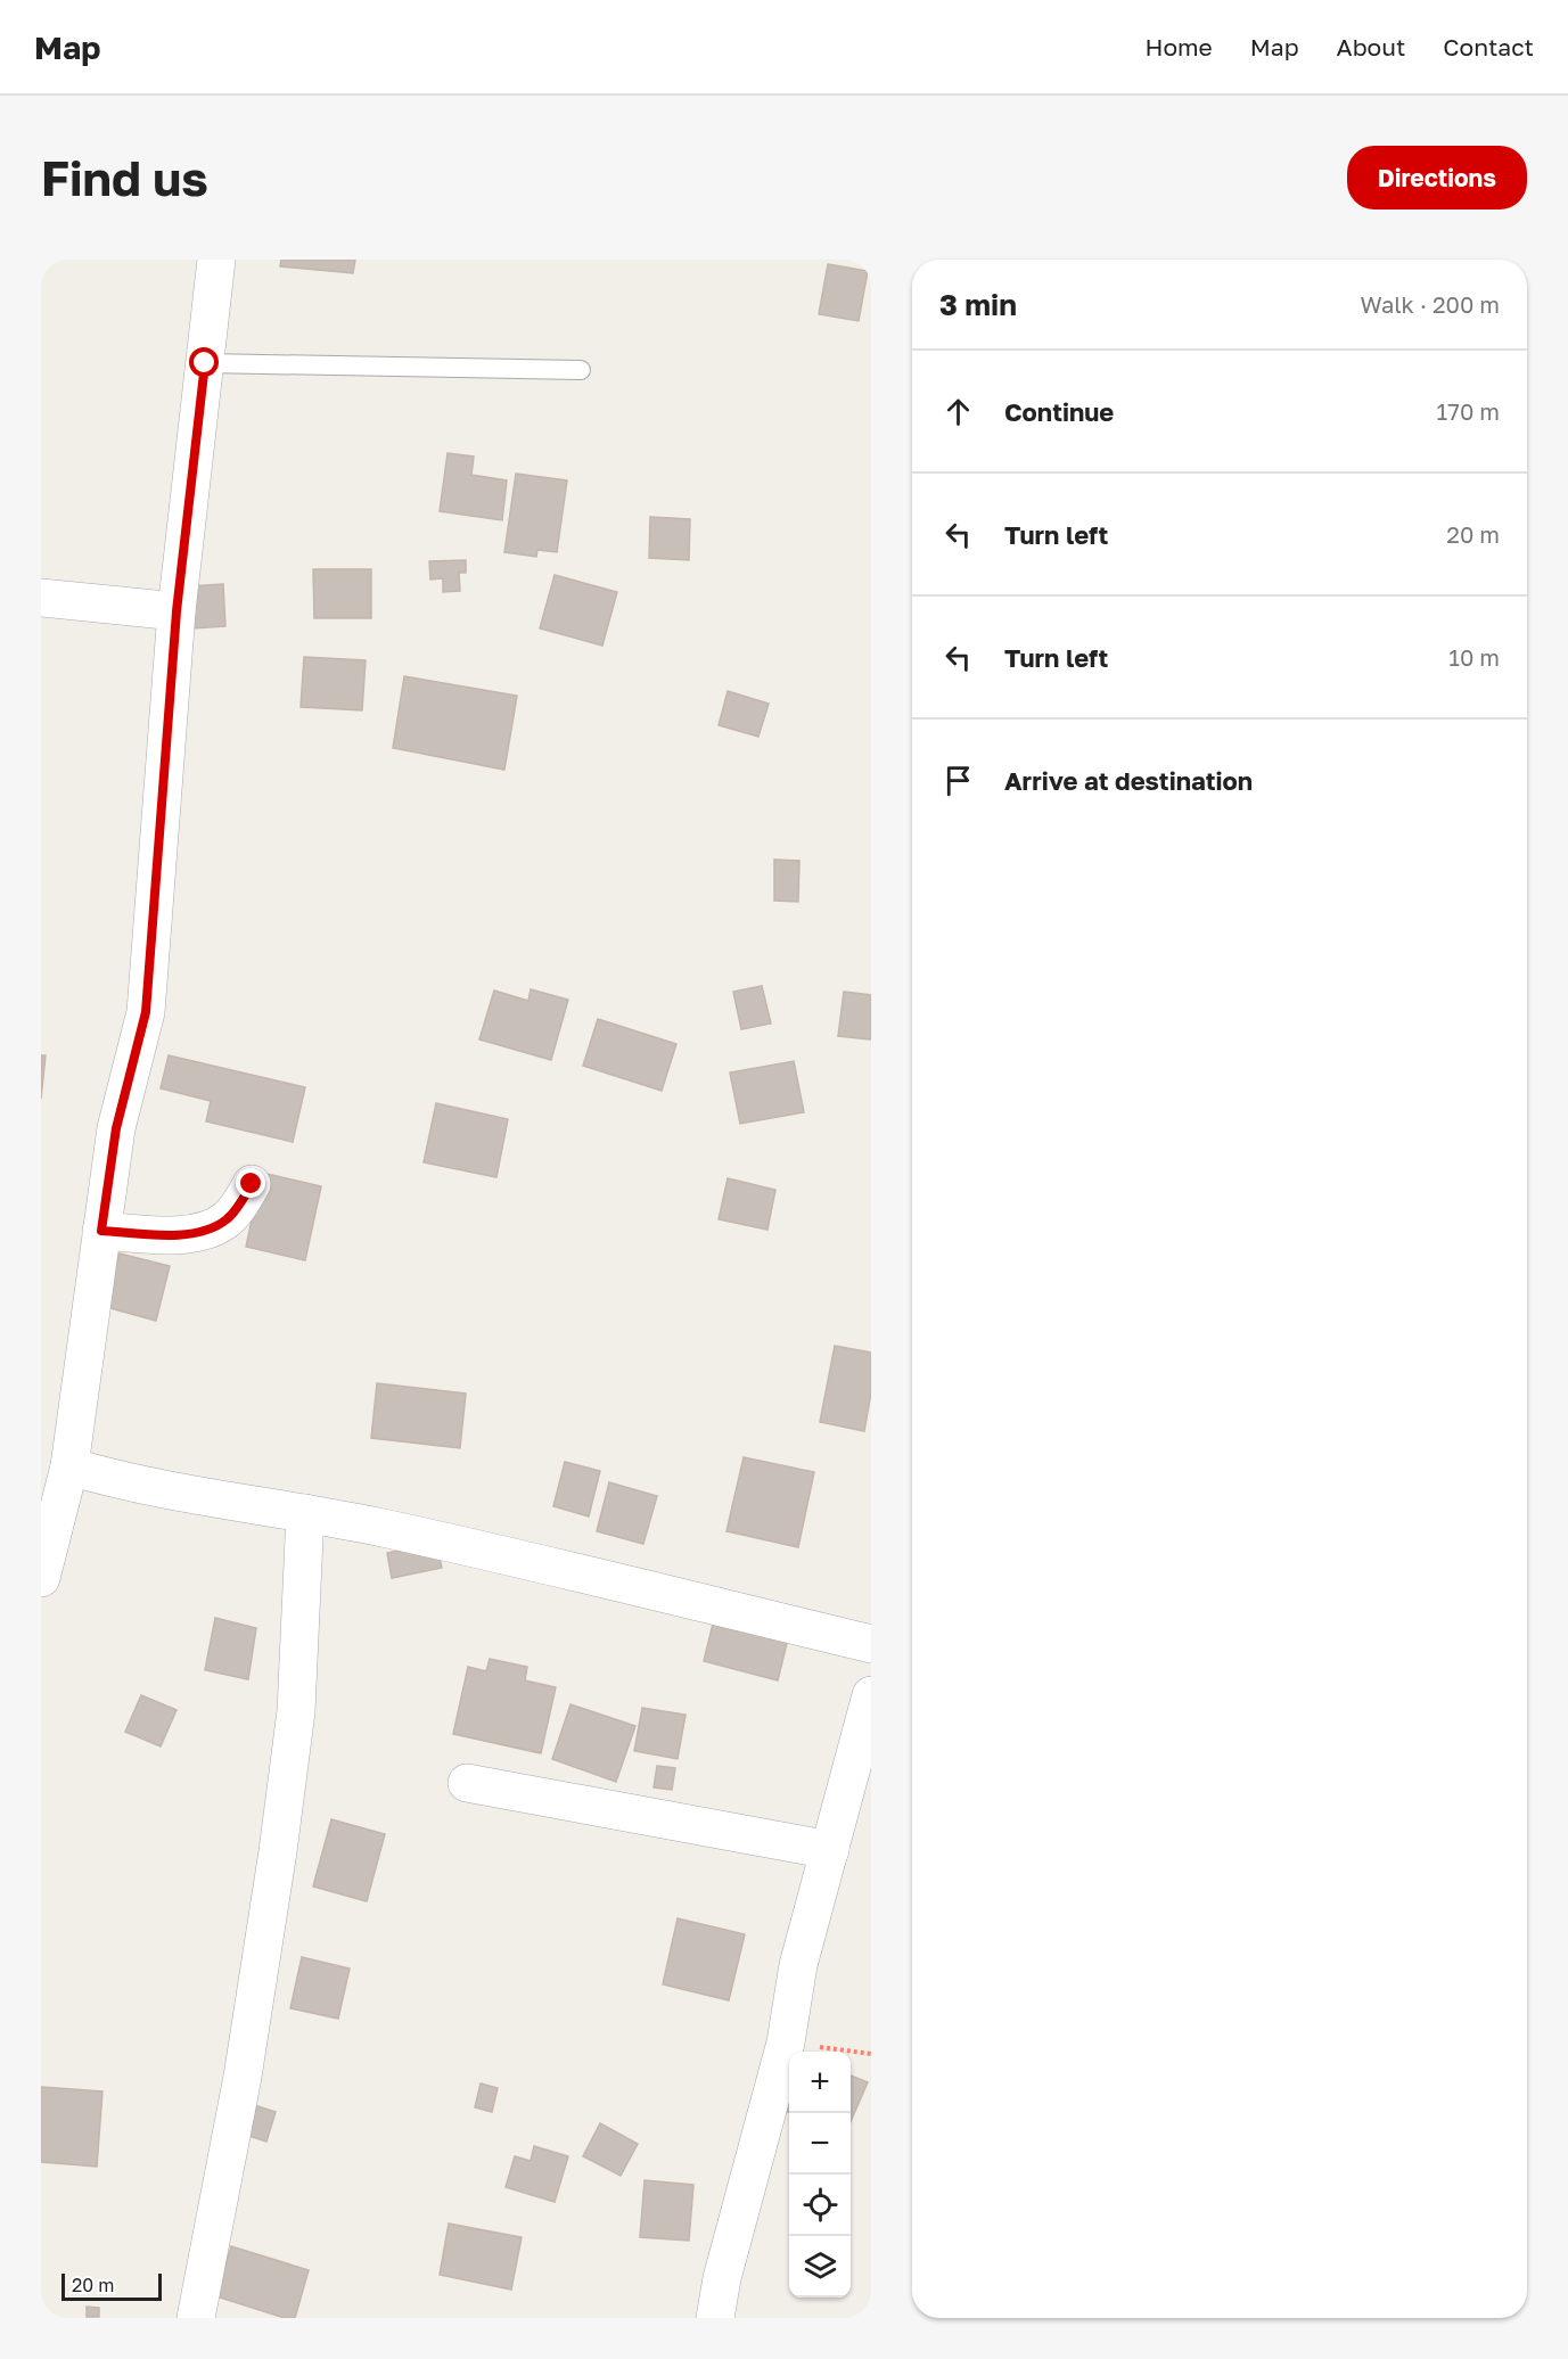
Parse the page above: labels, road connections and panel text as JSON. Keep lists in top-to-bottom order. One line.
{"scale_bar":"20 m","page":{"header":"Map","nav":["Home","Map","About","Contact"],"buttons":"Directions","title":"Find us","heading":["3 min","Walk · 200 m"],"list":[["Continue","170 m"],["Turn left","20 m"],["Turn left","10 m"],"Arrive at destination"],"map_buttons":["+","−"],"scale":"20 m"}}
